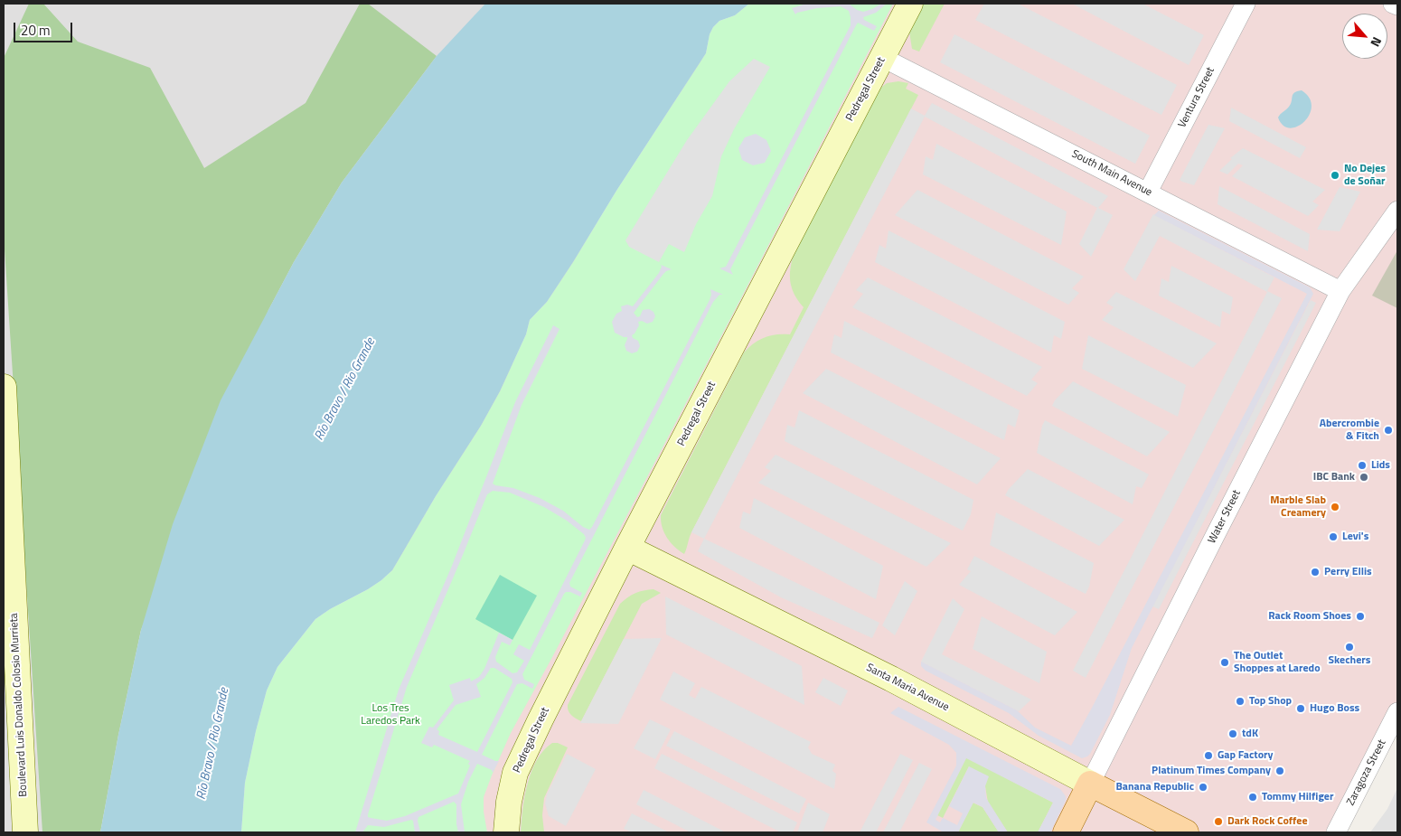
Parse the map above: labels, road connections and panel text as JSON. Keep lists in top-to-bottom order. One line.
{"streets":{"main road":["Pedregal Street","Water Street","Santa Maria Avenue","Boulevard Luis Donaldo Colosio Murrieta"],"street":["Ventura Street","South Main Avenue","Zaragoza Street"]},"crossings":[["Pedregal Street","South Main Avenue"],["Pedregal Street","Santa Maria Avenue"],["Ventura Street","South Main Avenue"],["South Main Avenue","Water Street"],["Water Street","Santa Maria Avenue"]],"water":["Río Bravo / Rio Grande"],"parks":["Los Tres Laredos Park"],"places":["No Dejes de Soñar","Abercrombie & Fitch","Lids","IBC Bank","Marble Slab Creamery","Levi's","Perry Ellis","Rack Room Shoes","Skechers","The Outlet Shoppes at Laredo","Top Shop","Hugo Boss","tdK","Gap Factory","Platinum Times Company","Banana Republic","Tommy Hilfiger","Dark Rock Coffee"],"scale_bar":"20 m","north":"bottom right"}
